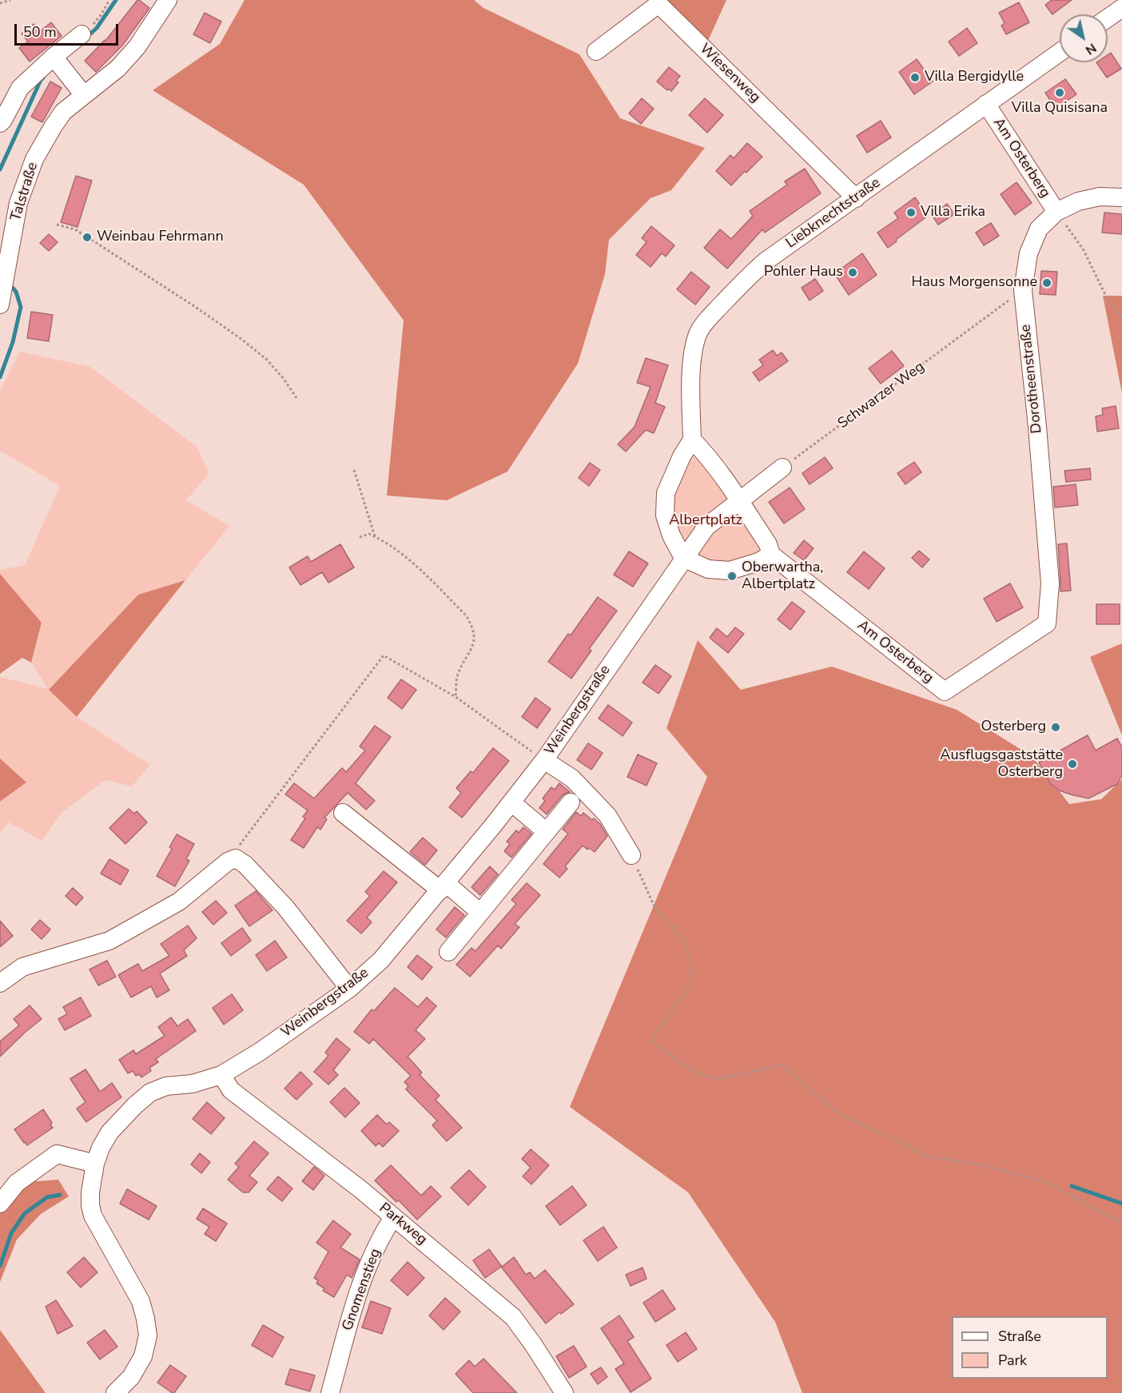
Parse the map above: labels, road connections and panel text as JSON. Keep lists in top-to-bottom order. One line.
{"streets":{"street":["Wiesenweg","Am Osterberg","Talstraße","Liebknechtstraße","Dorotheenstraße","Weinbergstraße","Parkweg","Gnomenstieg"],"path":["Schwarzer Weg"]},"crossings":[["Wiesenweg","Liebknechtstraße"],["Am Osterberg","Liebknechtstraße"],["Am Osterberg","Dorotheenstraße"],["Dorotheenstraße","Schwarzer Weg"],["Weinbergstraße","Parkweg"],["Parkweg","Gnomenstieg"]],"parks":["Albertplatz"],"places":["Villa Bergidylle","Villa Quisisana","Villa Erika","Weinbau Fehrmann","Pohler Haus","Haus Morgensonne","Oberwartha, Albertplatz","Osterberg","Ausflugsgaststätte Osterberg"],"legend":["Straße","Park"],"scale_bar":"50 m","north":"bottom right"}
